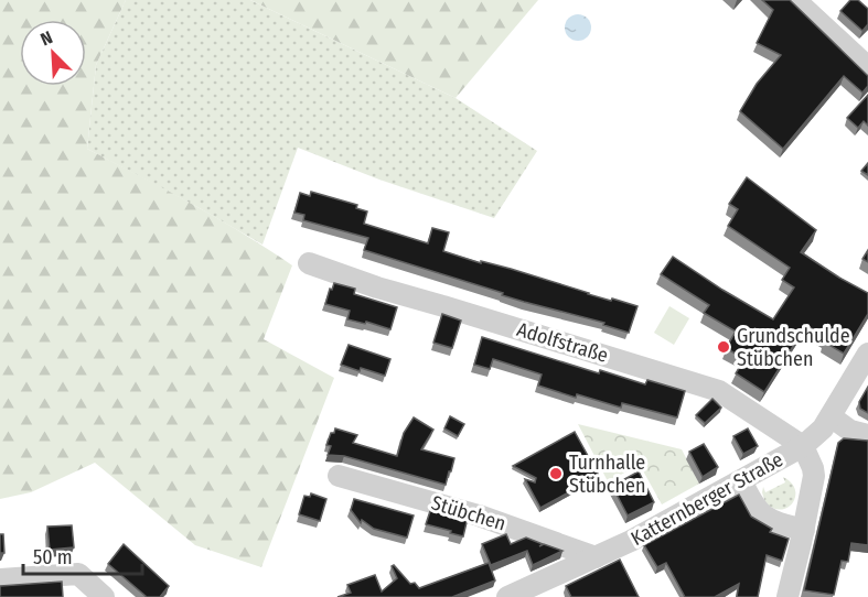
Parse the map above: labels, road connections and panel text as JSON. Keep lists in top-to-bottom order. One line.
{"streets":{"street":["Adolfstraße","Katternberger Straße","Stübchen"]},"crossings":[["Adolfstraße","Katternberger Straße"],["Katternberger Straße","Stübchen"]],"places":["Grundschulde Stübchen","Turnhalle Stübchen"],"scale_bar":"50 m","north":"top left"}
